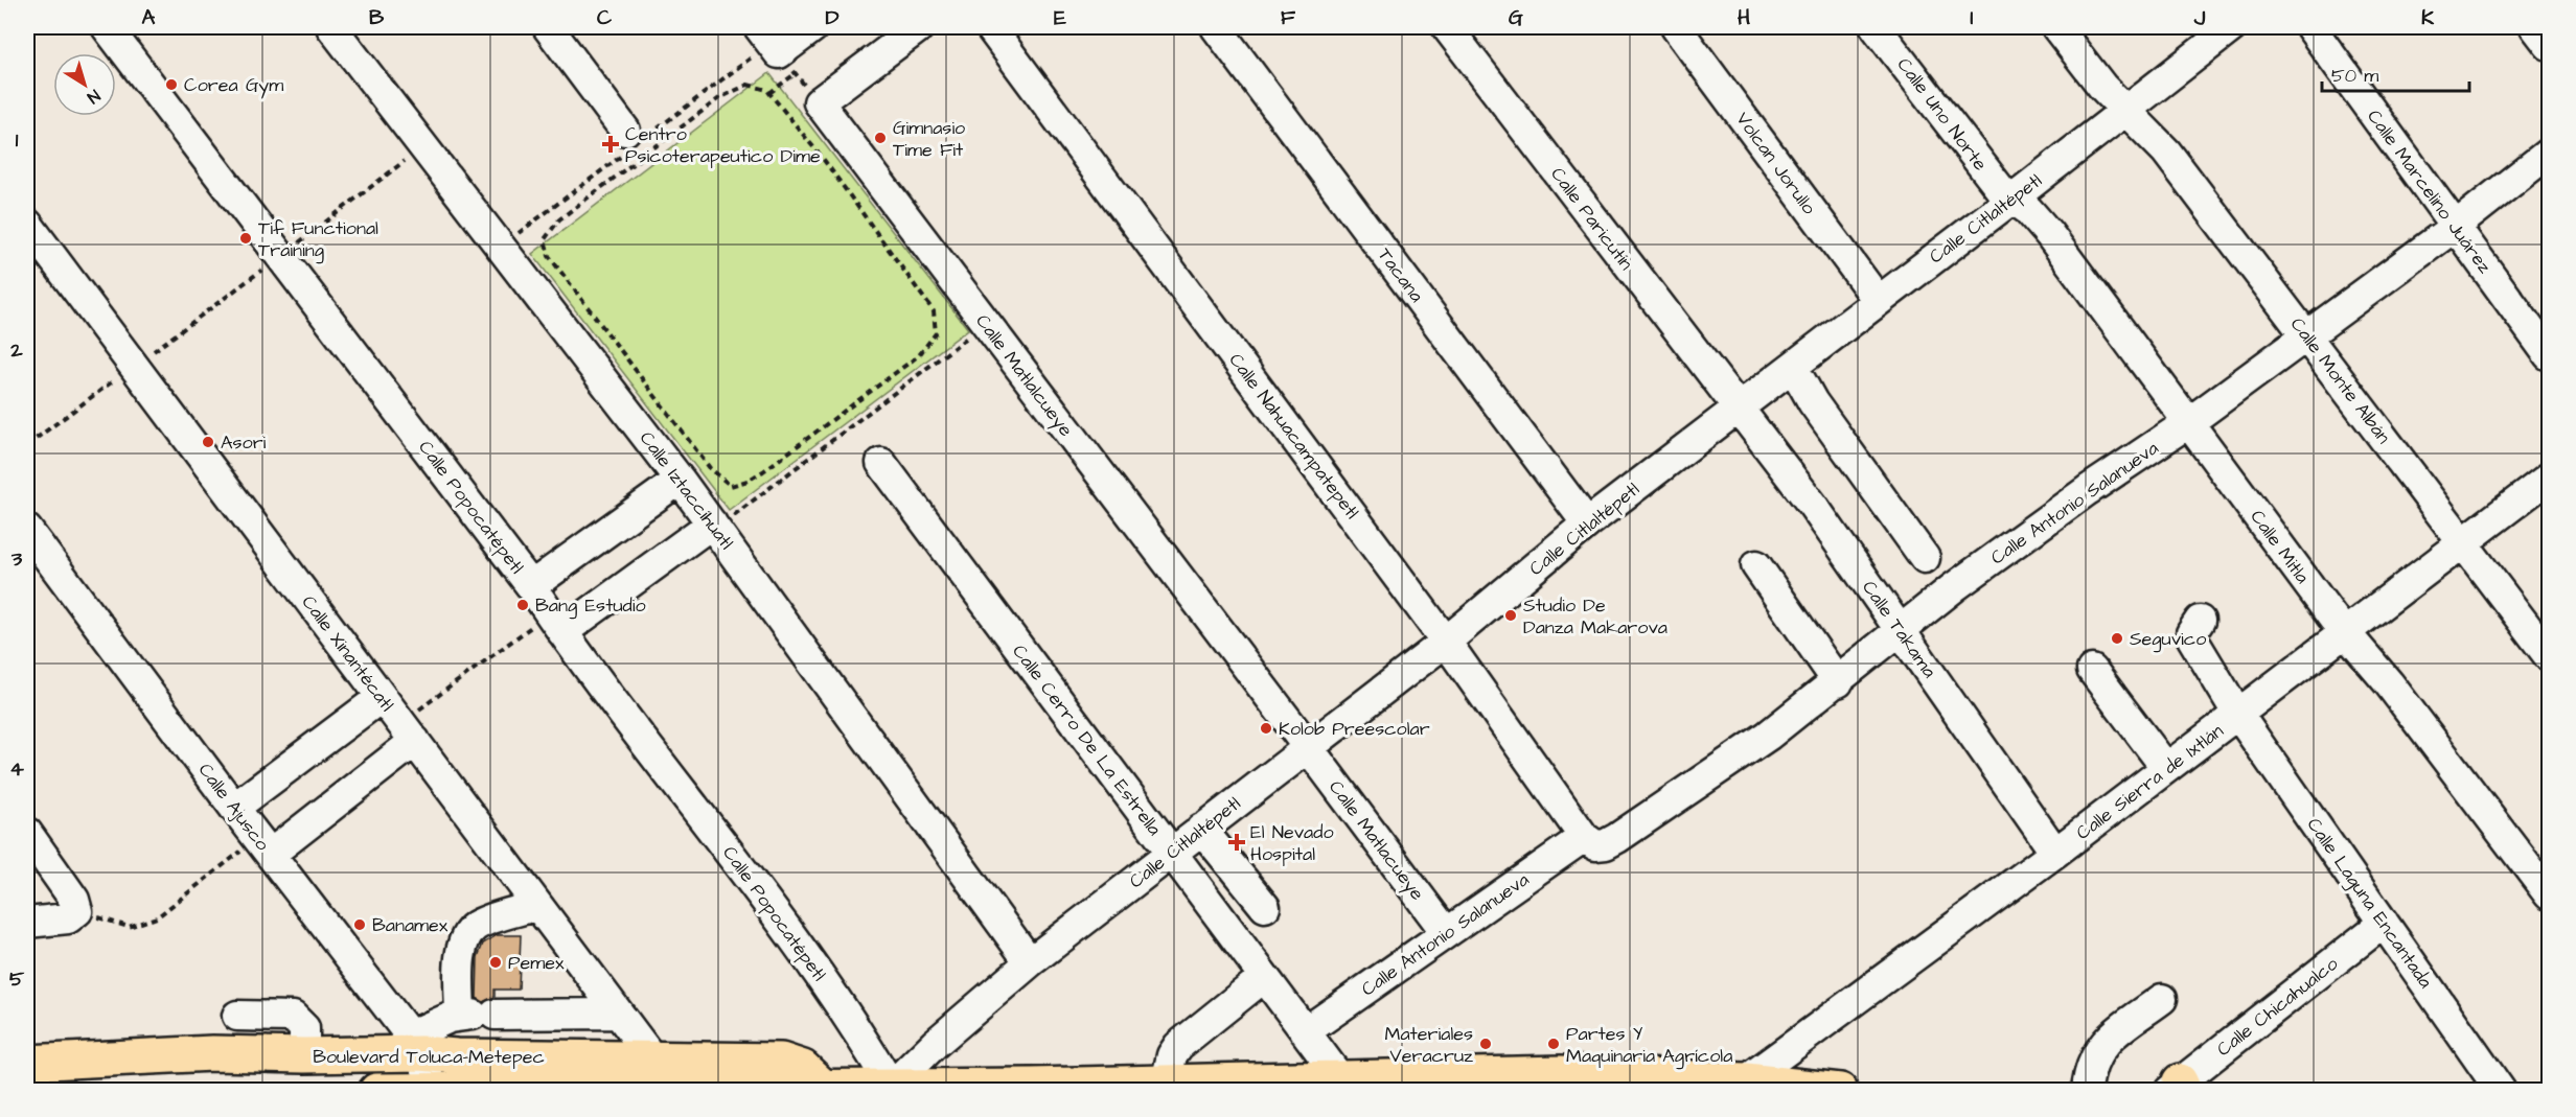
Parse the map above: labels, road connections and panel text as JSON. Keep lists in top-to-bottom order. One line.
{"streets":{"main road":["Boulevard Toluca-Metepec"],"street":["Calle Uno Norte","Volcan Jorullo","Calle Marcelino Juárez","Calle Paricutín","Calle Citlaltépetl","Tacana","Calle Matlalcueye","Calle Monte Albán","Calle Nahuacampatepetl","Calle Iztaccíhuatl","Calle Antonio Salanueva","Calle Popocatépetl","Calle Mitla","Calle Takama","Calle Xinantécatl","Calle Cerro De La Estrella","Calle Sierra de Ixtlán","Calle Ajusco","Calle Matlacueye","Calle Laguna Encantada","Calle Chicahualco"]},"crossings":[["Calle Uno Norte","Calle Citlaltépetl"],["Calle Uno Norte","Calle Mitla"],["Volcan Jorullo","Calle Citlaltépetl"],["Calle Marcelino Juárez","Calle Antonio Salanueva"],["Calle Paricutín","Calle Citlaltépetl"],["Calle Paricutín","Calle Takama"],["Calle Citlaltépetl","Tacana"],["Calle Citlaltépetl","Calle Matlalcueye"],["Calle Citlaltépetl","Calle Monte Albán"],["Calle Citlaltépetl","Calle Nahuacampatepetl"],["Calle Citlaltépetl","Calle Iztaccíhuatl"],["Calle Citlaltépetl","Calle Popocatépetl"],["Calle Citlaltépetl","Calle Mitla"],["Calle Citlaltépetl","Calle Takama"],["Calle Citlaltépetl","Calle Cerro De La Estrella"],["Calle Citlaltépetl","Calle Matlacueye"],["Calle Matlalcueye","Calle Matlacueye"],["Calle Monte Albán","Calle Antonio Salanueva"],["Calle Monte Albán","Calle Sierra de Ixtlán"],["Calle Nahuacampatepetl","Calle Antonio Salanueva"],["Calle Antonio Salanueva","Calle Mitla"],["Calle Antonio Salanueva","Calle Takama"],["Calle Antonio Salanueva","Calle Cerro De La Estrella"],["Calle Antonio Salanueva","Calle Matlacueye"],["Calle Mitla","Calle Sierra de Ixtlán"],["Calle Takama","Calle Sierra de Ixtlán"],["Calle Xinantécatl","Boulevard Toluca-Metepec"],["Calle Sierra de Ixtlán","Calle Laguna Encantada"],["Calle Ajusco","Boulevard Toluca-Metepec"],["Calle Laguna Encantada","Calle Chicahualco"]],"places":{"other":["Corea Gym","Gimnasio Time Fit","Tif Functional Training","Asori","Bang Estudio","Studio De Danza Makarova","Seguvico","Kolob Preescolar","Banamex","Pemex","Materiales Veracruz","Partes Y Maquinaria Agrícola"],"health":["Centro Psicoterapeutico Dime","El Nevado Hospital"]},"scale_bar":"50 m","north":"bottom right","grid":{"columns":["A","B","C","D","E","F","G","H","I","J","K"],"rows":["1","2","3","4","5"]}}
